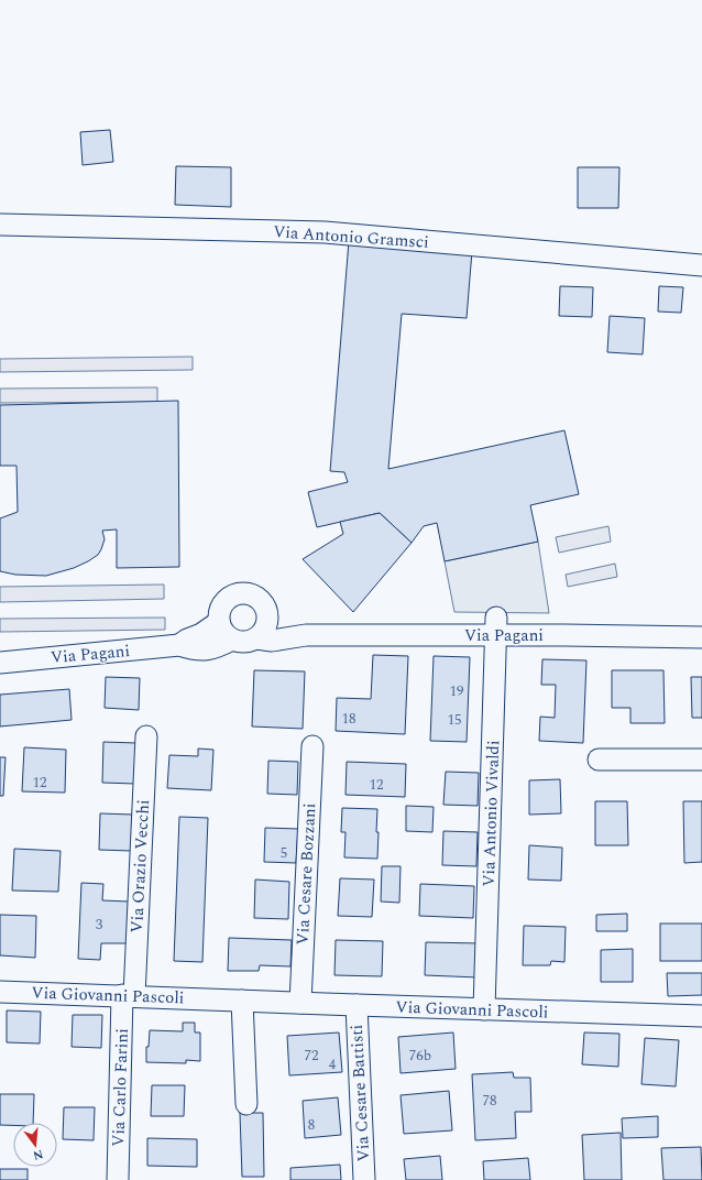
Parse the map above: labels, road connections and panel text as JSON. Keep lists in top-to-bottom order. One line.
{"streets":{"street":["Via Antonio Gramsci","Via Pagani","Via Antonio Vivaldi","Via Orazio Vecchi","Via Cesare Bozzani","Via Giovanni Pascoli","Via Carlo Farini","Via Cesare Battisti"]},"crossings":[["Via Pagani","Via Antonio Vivaldi"],["Via Antonio Vivaldi","Via Giovanni Pascoli"],["Via Orazio Vecchi","Via Giovanni Pascoli"],["Via Orazio Vecchi","Via Carlo Farini"],["Via Cesare Bozzani","Via Giovanni Pascoli"],["Via Giovanni Pascoli","Via Carlo Farini"],["Via Giovanni Pascoli","Via Cesare Battisti"]],"house_numbers":["19","18","15","12","12","5","3","72","76b","4","78","8"],"north":"bottom"}
